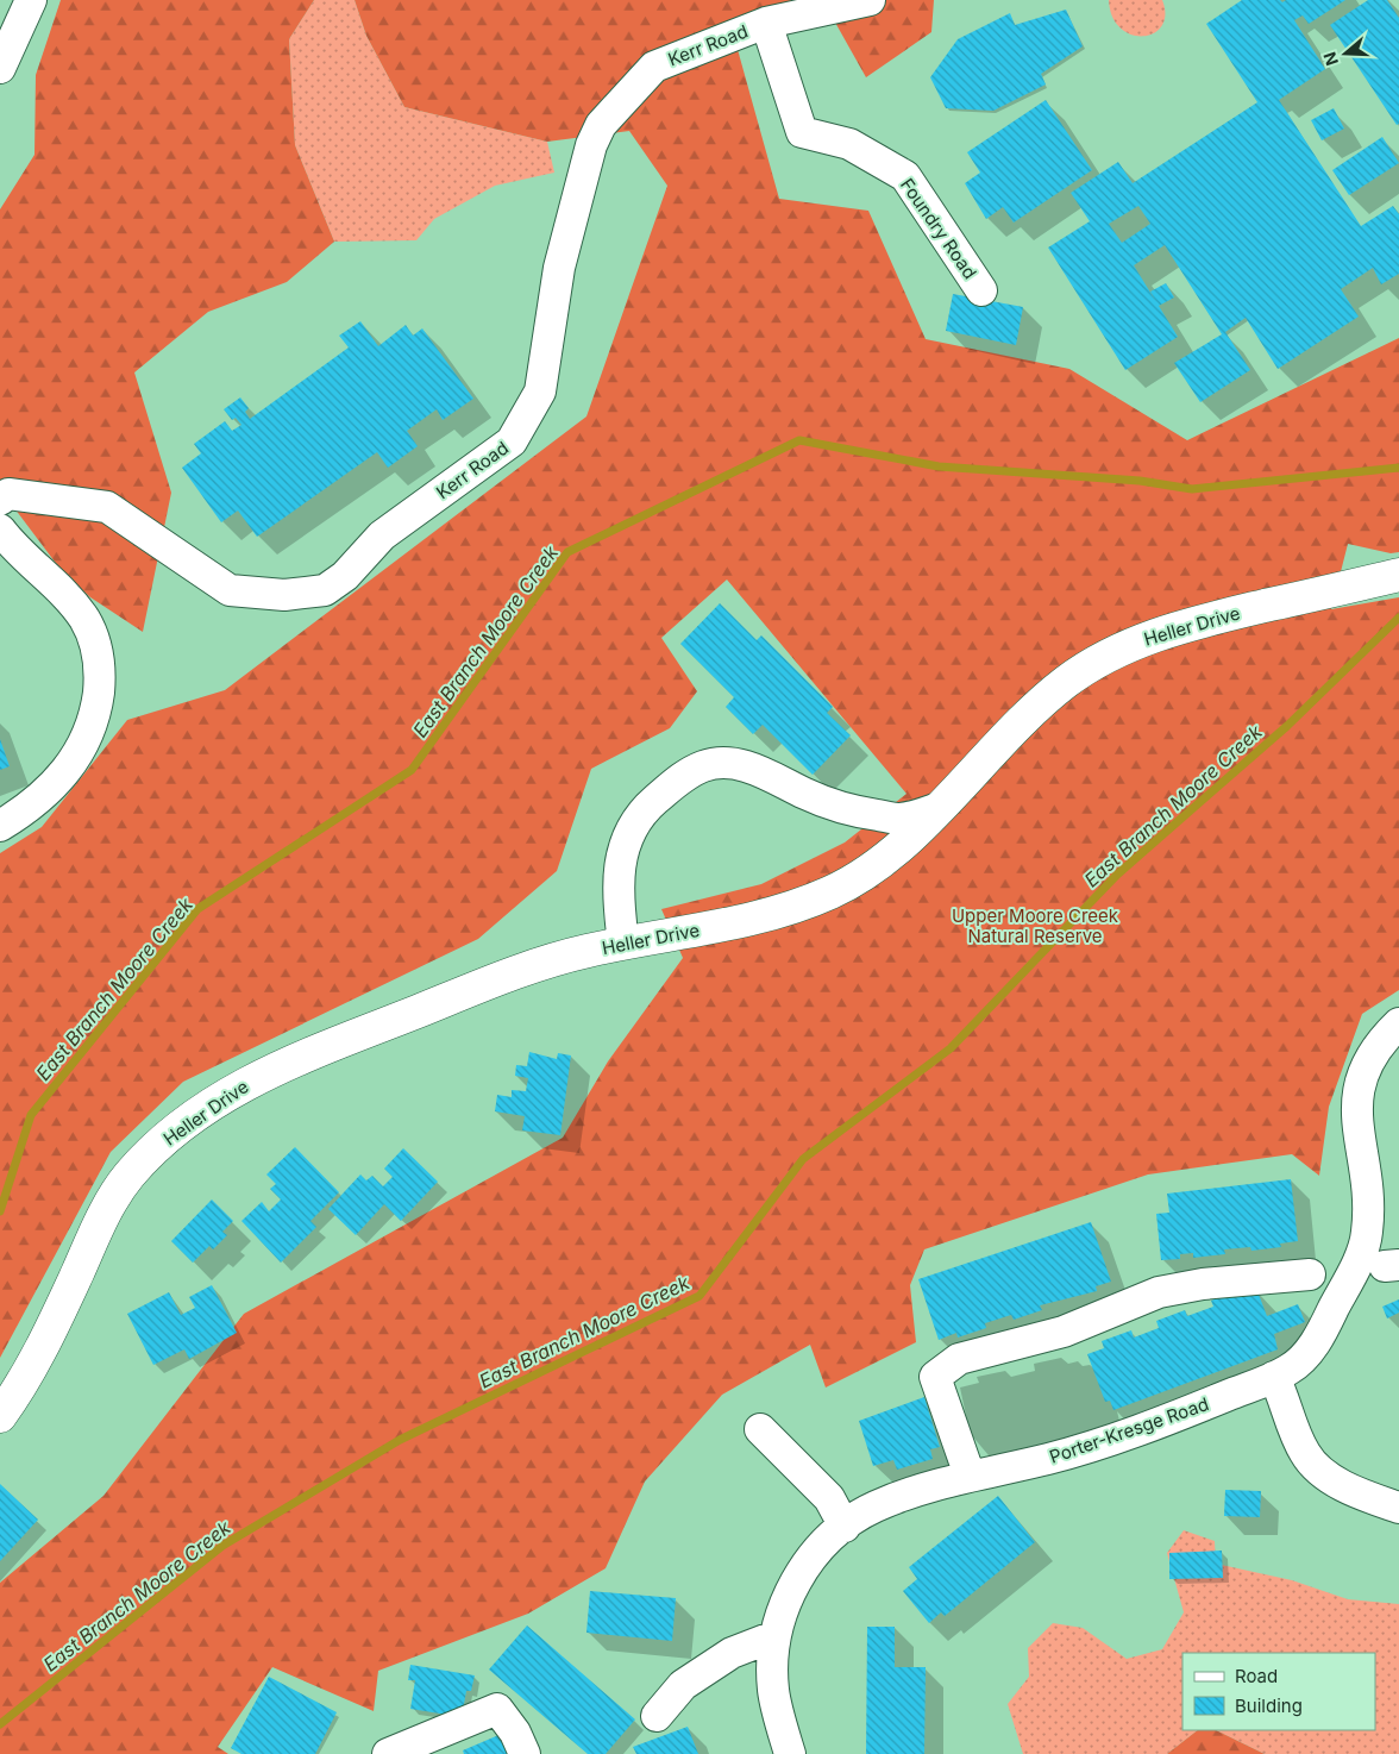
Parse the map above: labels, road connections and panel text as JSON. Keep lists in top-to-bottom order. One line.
{"streets":{"main road":["Heller Drive"],"street":["Kerr Road","Foundry Road","Porter-Kresge Road"]},"crossings":[["Kerr Road","Foundry Road"]],"water":["East Branch Moore Creek"],"parks":["Upper Moore Creek Natural Reserve"],"legend":["Road","Building"],"north":"left"}
